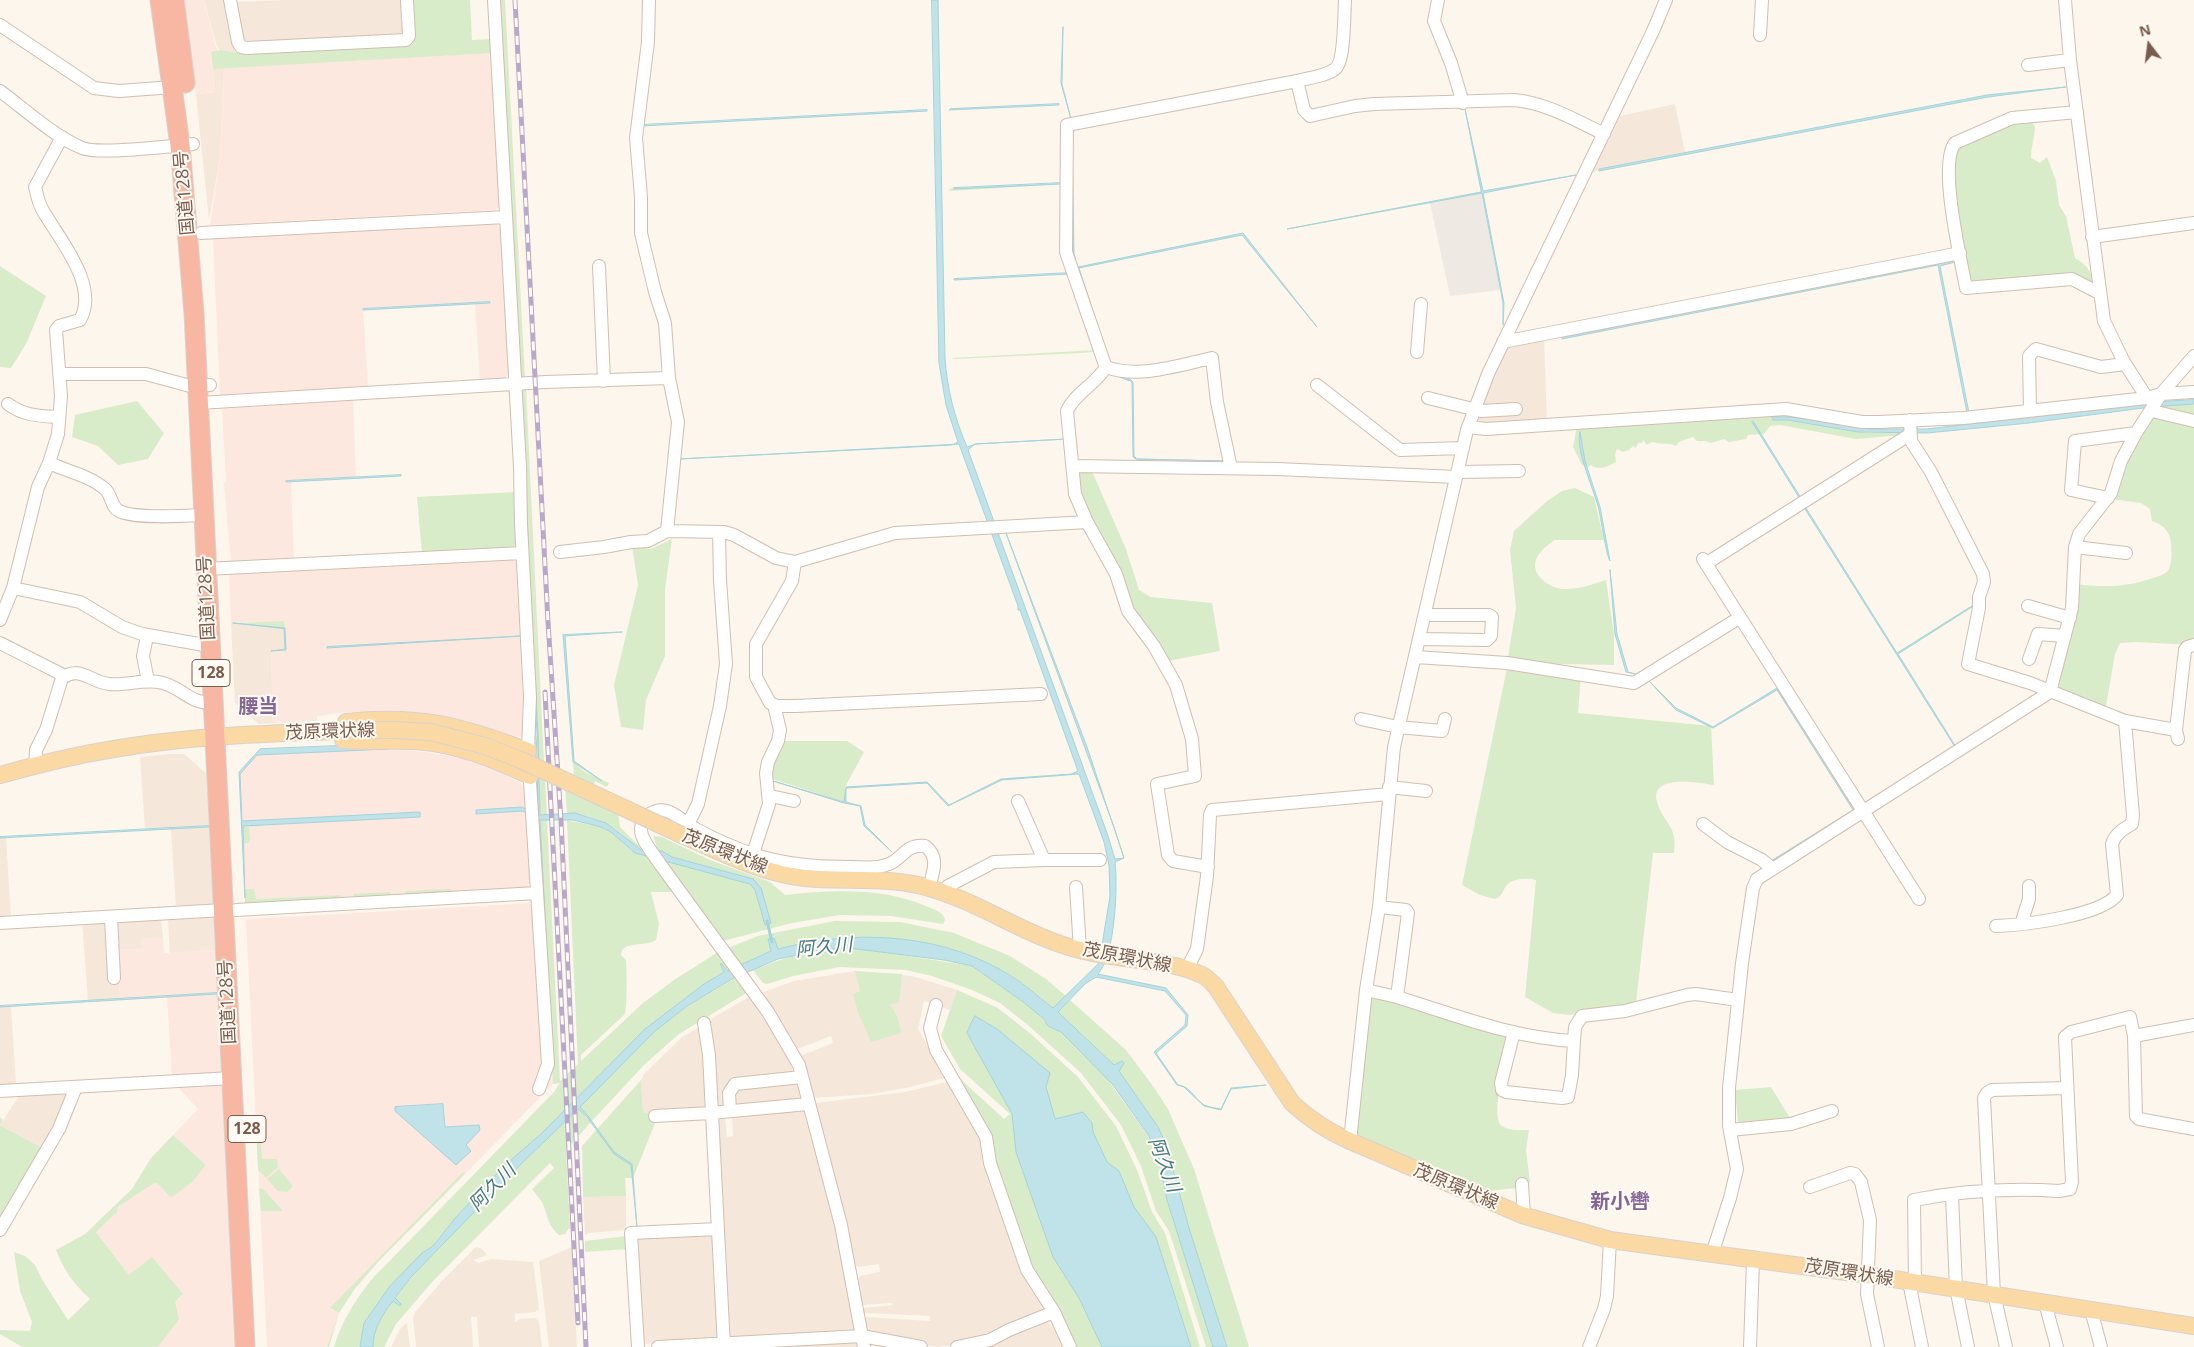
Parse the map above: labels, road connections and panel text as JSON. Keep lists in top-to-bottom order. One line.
{"streets":{"highway":["国道128号","128"],"main road":["茂原環状線"]},"crossings":[["国道128号","茂原環状線"]],"districts":["腰当","新小轡"],"water":["阿久川"],"north":"top"}
